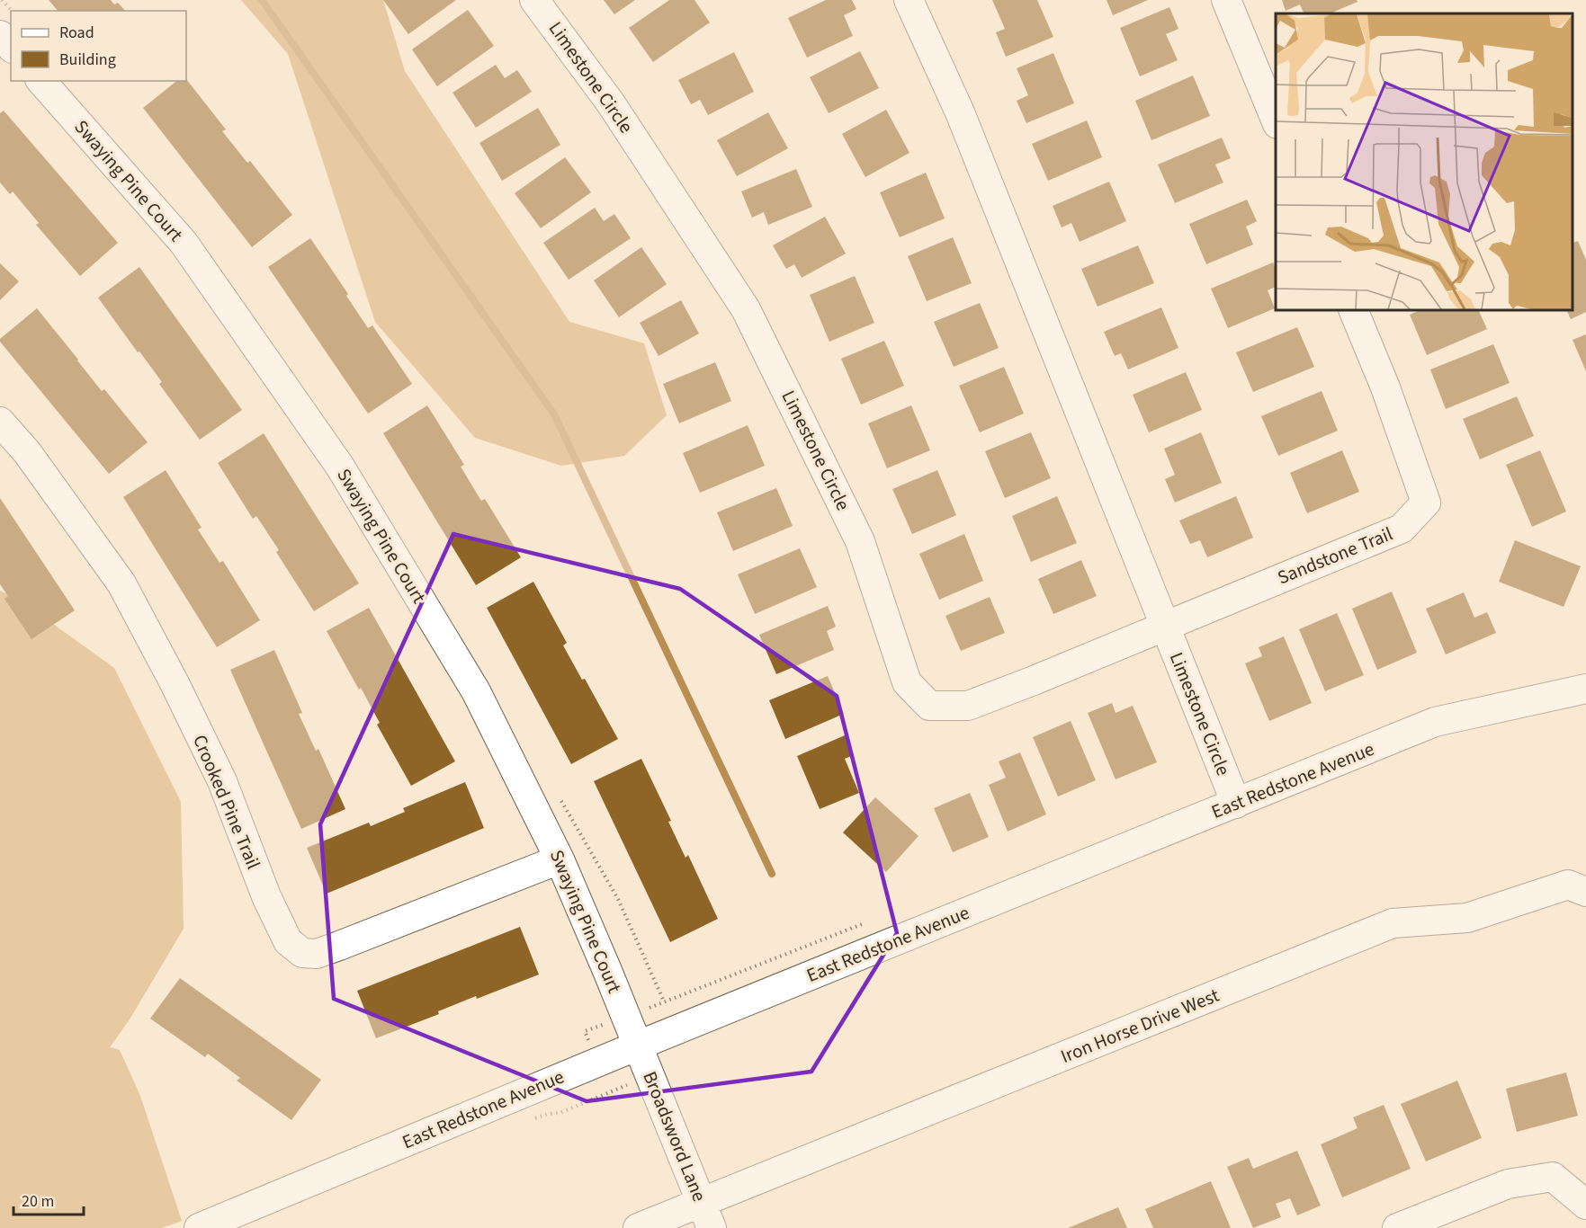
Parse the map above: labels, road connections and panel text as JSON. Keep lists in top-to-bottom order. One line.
{"streets":{"street":["Limestone Circle","Swaying Pine Court","Sandstone Trail","East Redstone Avenue","Crooked Pine Trail","Iron Horse Drive West","Broadsword Lane"]},"crossings":[["Limestone Circle","Sandstone Trail"],["Limestone Circle","East Redstone Avenue"],["Swaying Pine Court","East Redstone Avenue"],["Swaying Pine Court","Crooked Pine Trail"],["Swaying Pine Court","Broadsword Lane"],["East Redstone Avenue","Broadsword Lane"],["Iron Horse Drive West","Broadsword Lane"]],"legend":["Road","Building"],"scale_bar":"20 m"}
